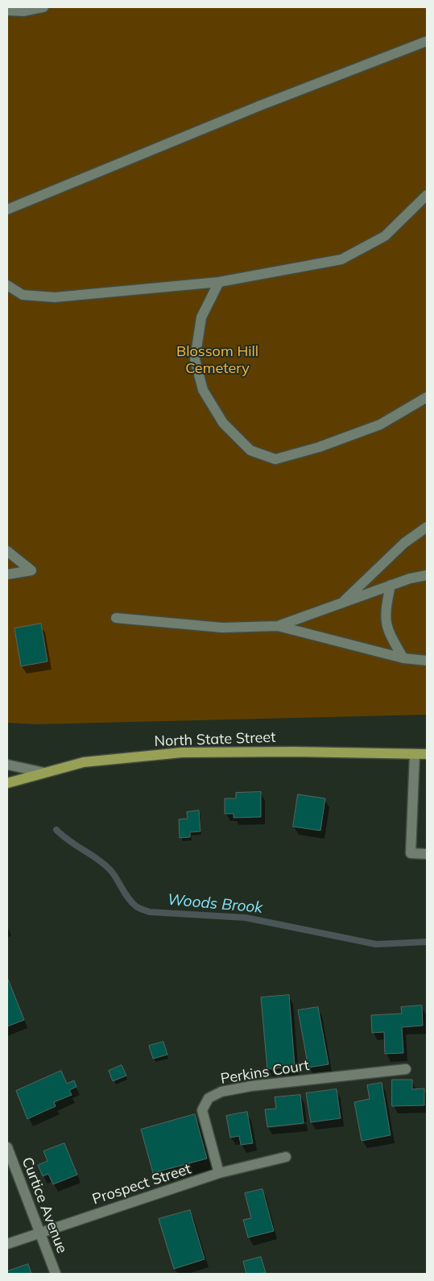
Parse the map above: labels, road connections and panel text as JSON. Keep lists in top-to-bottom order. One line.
{"streets":{"main road":["North State Street"],"street":["Perkins Court","Prospect Street","Curtice Avenue"]},"crossings":[["Perkins Court","Prospect Street"],["Prospect Street","Curtice Avenue"]],"water":["Woods Brook"],"parks":["Blossom Hill Cemetery"]}
